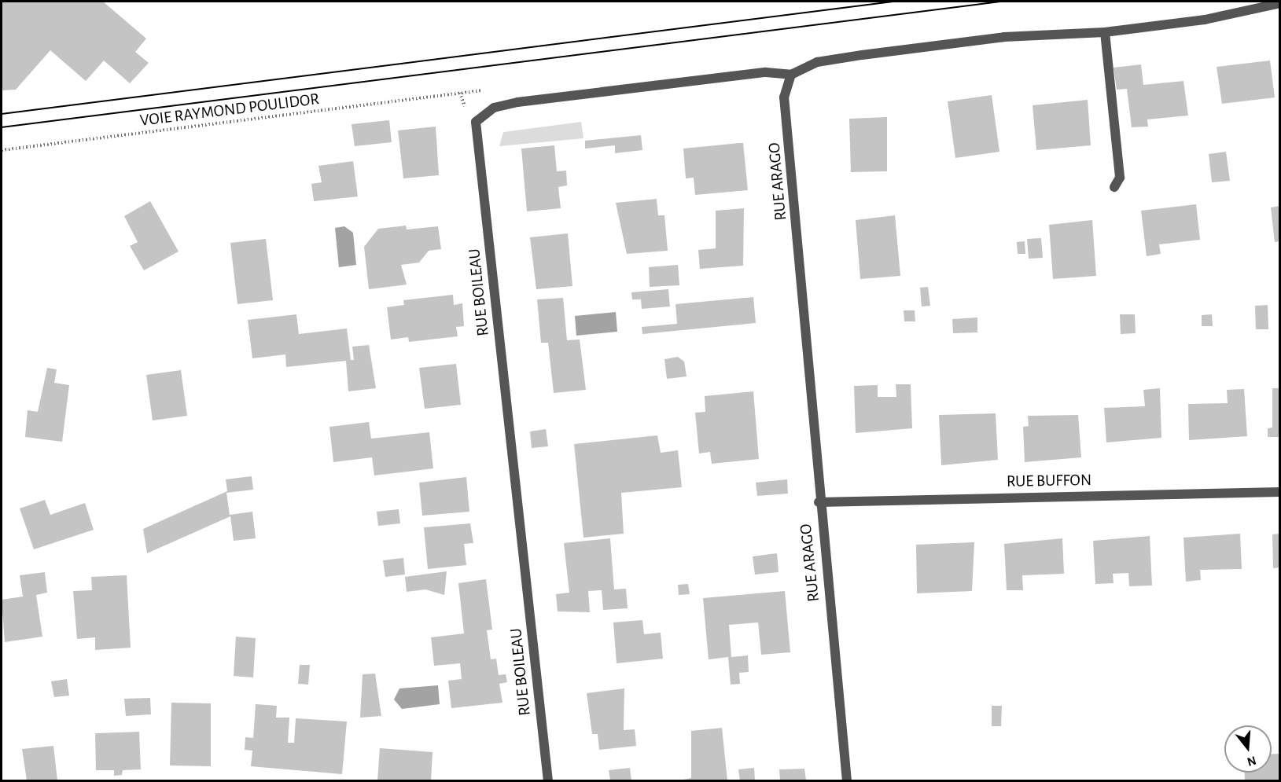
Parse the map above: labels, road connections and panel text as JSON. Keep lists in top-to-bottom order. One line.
{"streets":{"street":["RUE ARAGO","RUE BOILEAU","RUE BUFFON"],"path":["VOIE RAYMOND POULIDOR"]},"crossings":[["RUE ARAGO","RUE BOILEAU"],["RUE ARAGO","RUE BUFFON"]],"north":"bottom"}
